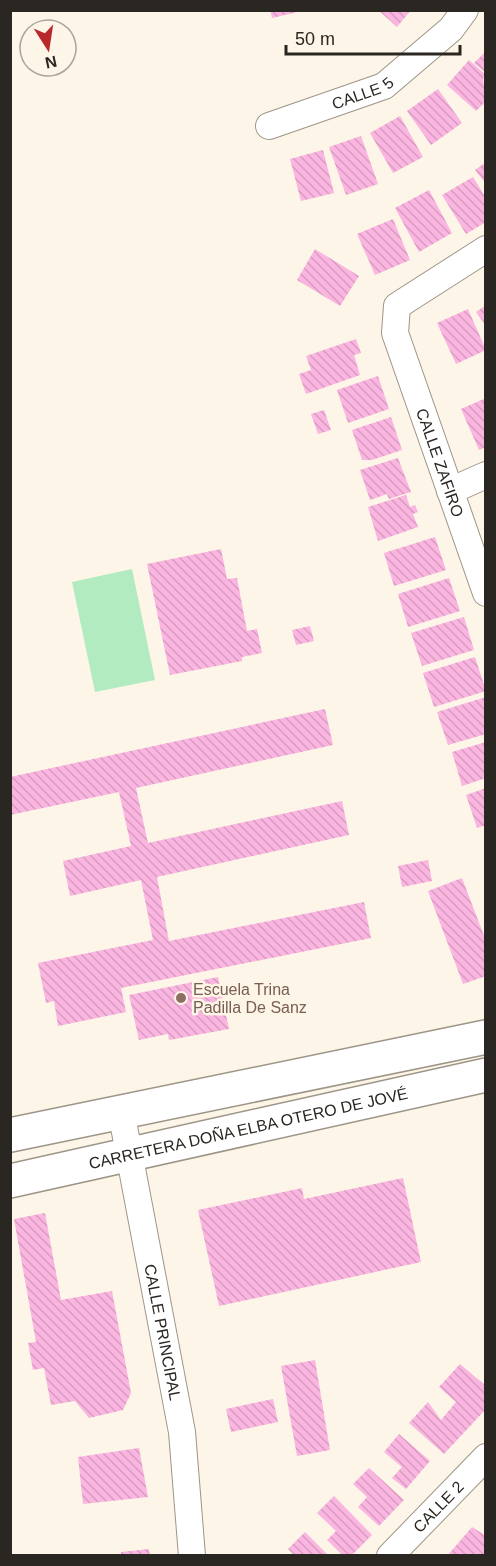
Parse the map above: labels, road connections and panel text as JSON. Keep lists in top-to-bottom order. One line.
{"streets":{"street":["CALLE 5","CALLE ZAFIRO","CARRETERA DOÑA ELBA OTERO DE JOVÉ","CALLE PRINCIPAL","CALLE 2"]},"crossings":[["CARRETERA DOÑA ELBA OTERO DE JOVÉ","CALLE PRINCIPAL"]],"places":["Escuela Trina Padilla De Sanz"],"scale_bar":"50 m","north":"bottom"}
